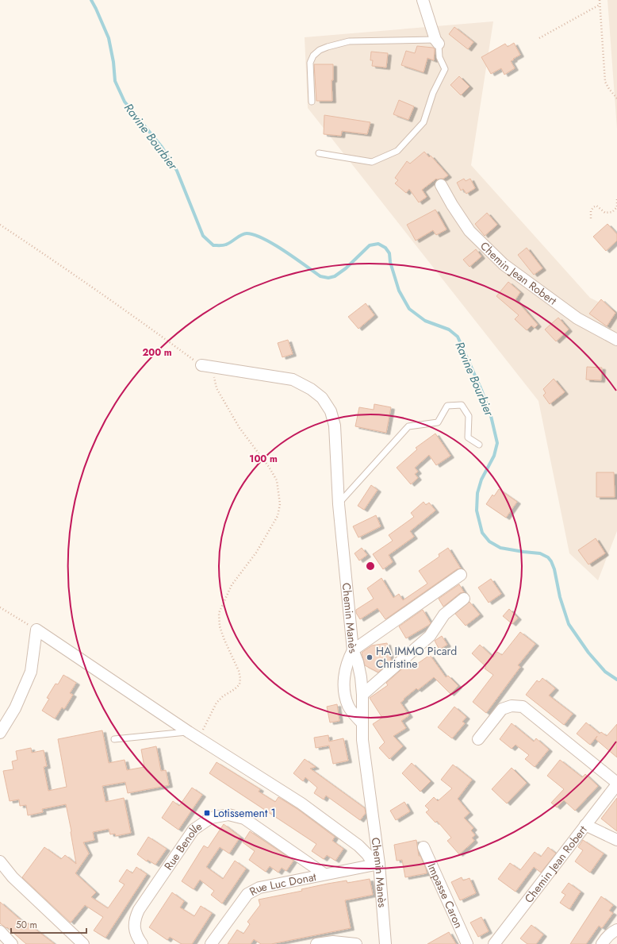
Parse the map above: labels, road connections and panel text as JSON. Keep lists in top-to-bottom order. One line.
{"streets":{"street":["Chemin Jean Robert","Chemin Manès","Rue Benolle","Rue Luc Donat","Impasse Caron"]},"crossings":[["Chemin Manès","Rue Luc Donat"],["Rue Benolle","Rue Luc Donat"]],"water":["Ravine Bourbier"],"places":{"other":["HA IMMO Picard Christine"],"transit":["Lotissement 1"]},"scale_bar":"50 m","rings":["200 m","100 m"]}
